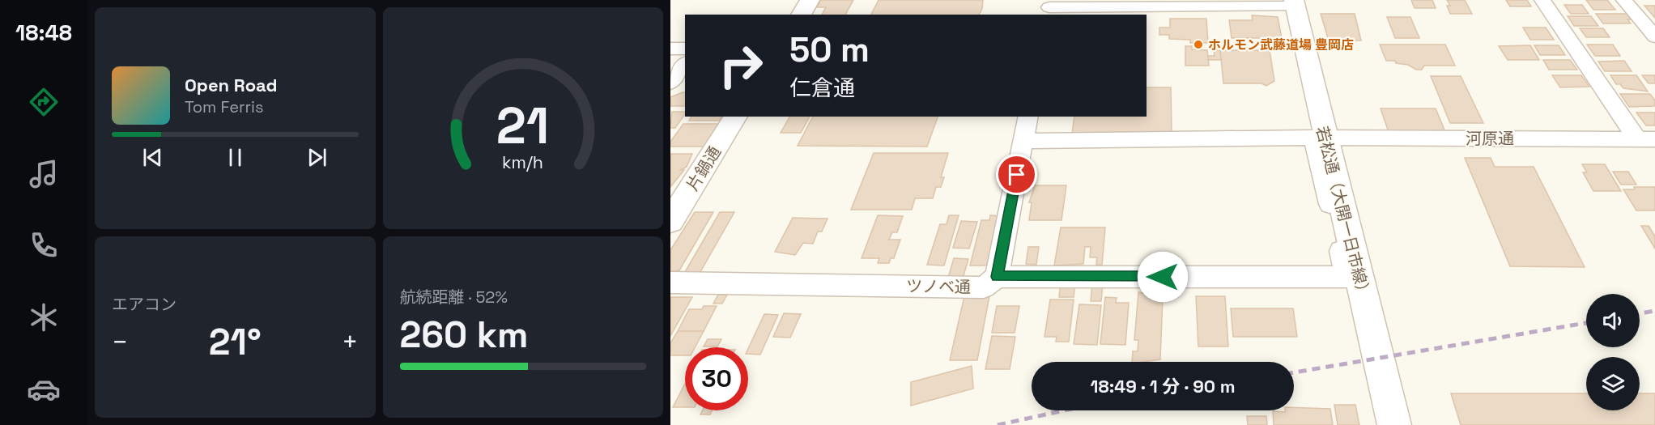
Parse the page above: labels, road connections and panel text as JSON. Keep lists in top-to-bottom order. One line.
{"streets":{"street":["河原通","片鍋通","若松通（大開一日市線）","ツノベ通"]},"crossings":[["河原通","若松通（大開一日市線）"],["河原通","ツノベ通"],["若松通（大開一日市線）","ツノベ通"]],"places":["ホルモン武藤道場 豊岡店"],"page":{"tabs":"18:48","turn":["50 m","仁倉通"],"song":["Open Road","Tom Ferris"],"tile":["エアコン",["航続距離 · 52%","260 km"]],"heat":["−","21°","+"],"limit":"30","trip":"18:49 · 1 分 · 90 m","gauge":["21","km/h"]}}
